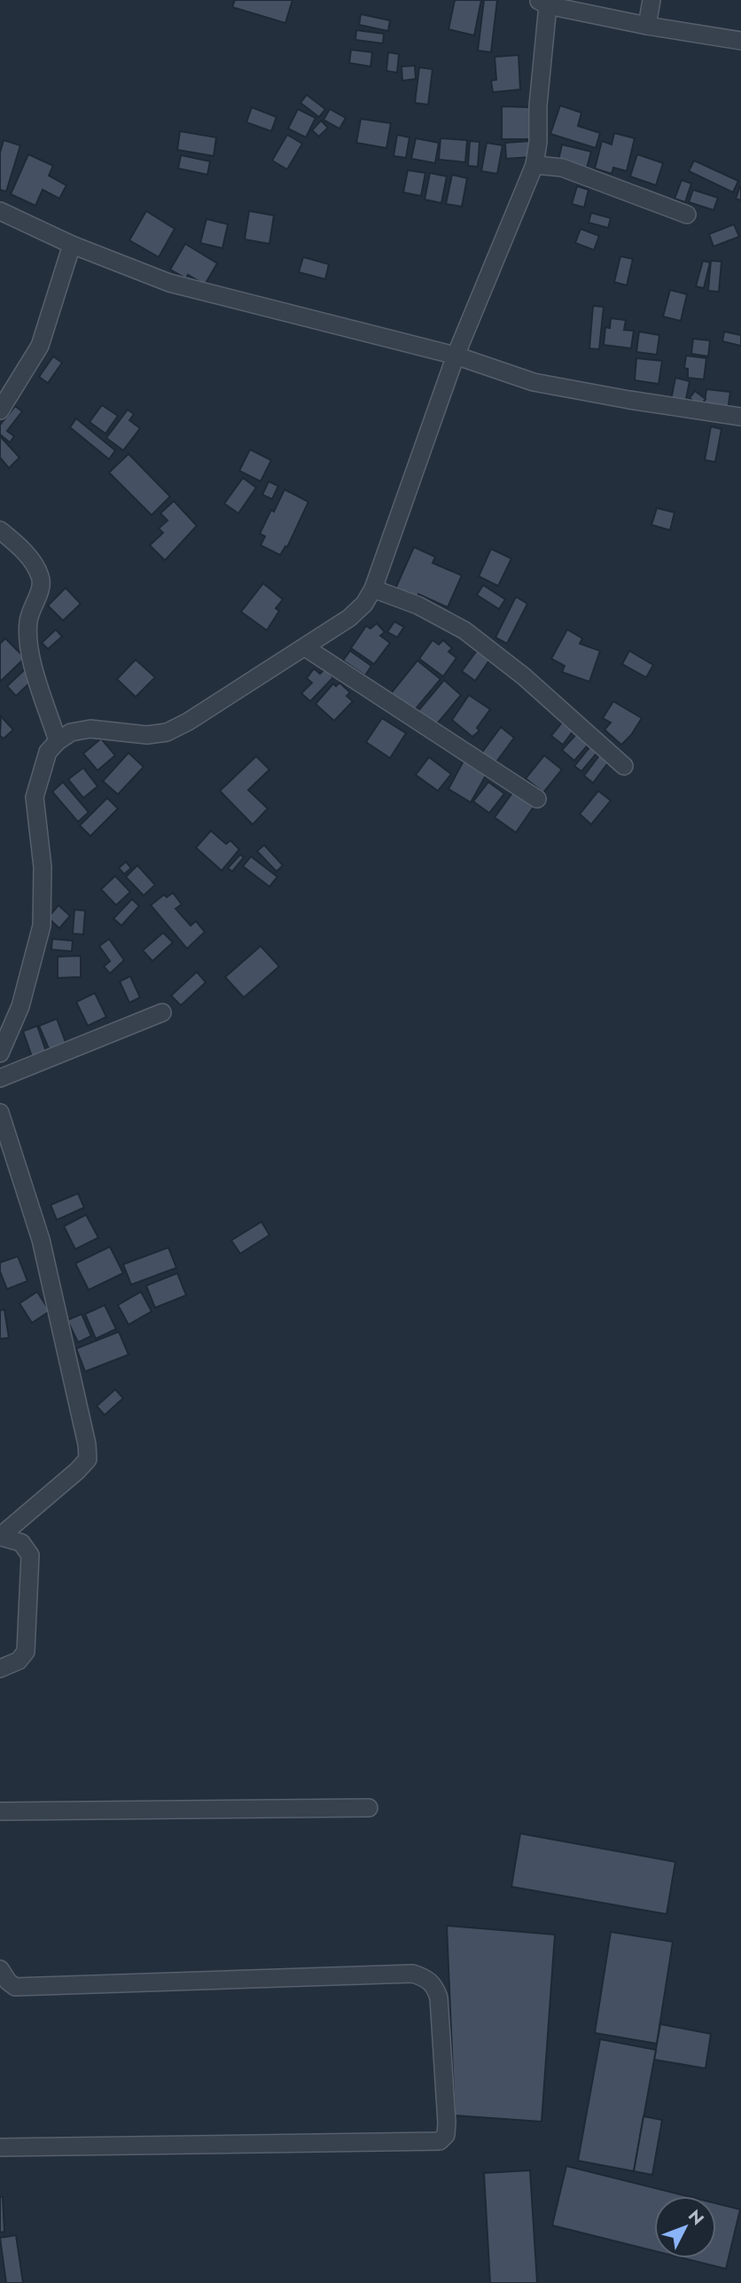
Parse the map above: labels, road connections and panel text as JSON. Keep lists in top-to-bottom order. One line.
{"north":"top right"}
